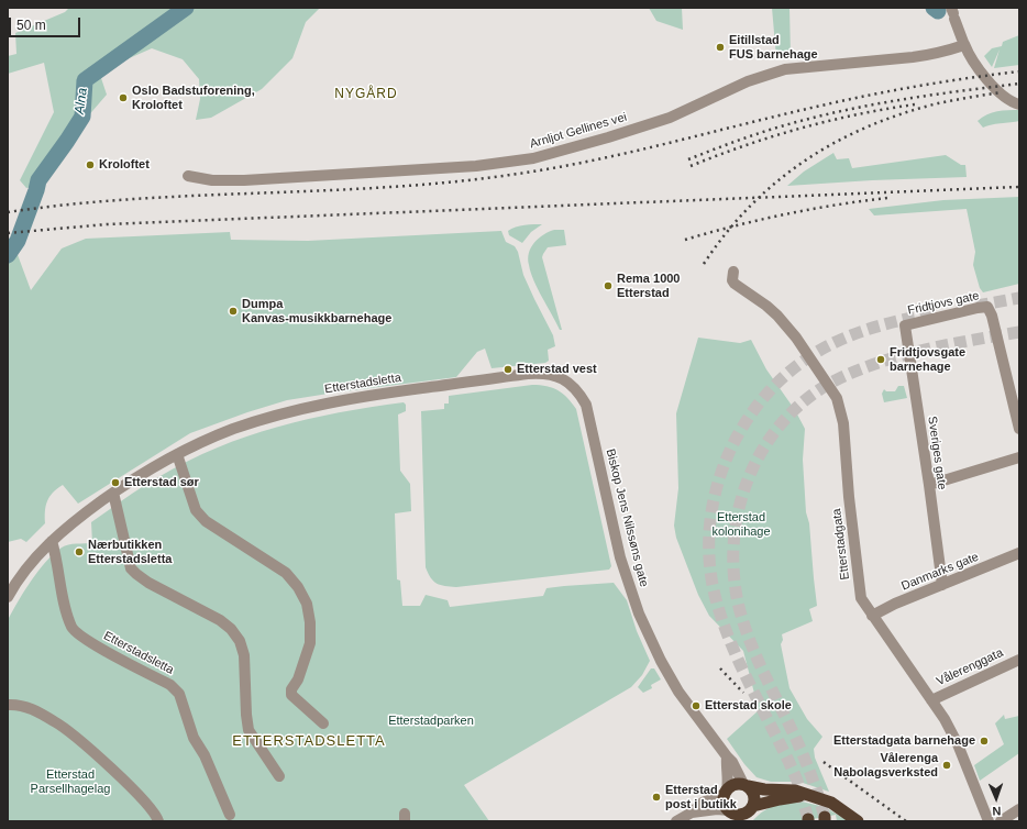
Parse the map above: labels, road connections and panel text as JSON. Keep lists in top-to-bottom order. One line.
{"streets":{"street":["Arnljot Gellines vei","Fridtjovs gate","Etterstadsletta","Sveriges gate","Biskop Jens Nilssøns gate","Etterstadgata","Danmarks gate","Vålerenggata"]},"crossings":[["Fridtjovs gate","Sveriges gate"],["Etterstadsletta","Biskop Jens Nilssøns gate"],["Sveriges gate","Danmarks gate"],["Etterstadgata","Danmarks gate"],["Etterstadgata","Vålerenggata"]],"districts":["NYGÅRD","ETTERSTADSLETTA"],"water":["Alna"],"parks":["Etterstad kolonihage","Etterstadparken","Etterstad Parsellhagelag"],"places":["Eitillstad FUS barnehage","Oslo Badstuforening, Kroloftet","Kroloftet","Rema 1000 Etterstad","Dumpa Kanvas-musikkbarnehage","Fridtjovsgate barnehage","Etterstad vest","Etterstad sør","Nærbutikken Etterstadsletta","Etterstad skole","Etterstadgata barnehage","Vålerenga Nabolagsverksted","Etterstad post i butikk"],"scale_bar":"50 m","north":"bottom"}
